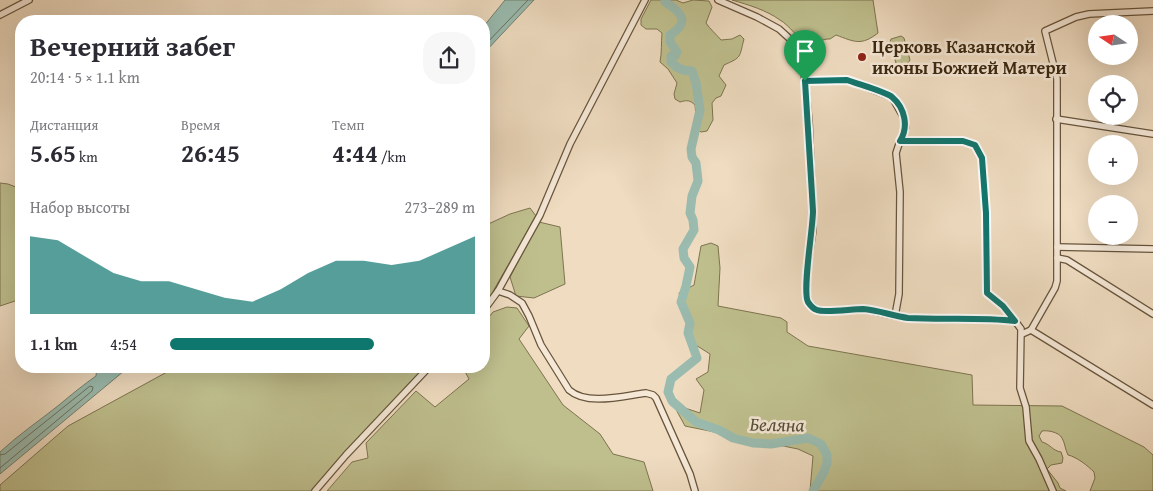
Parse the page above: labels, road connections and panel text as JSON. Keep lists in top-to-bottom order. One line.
{"water":["Беляна"],"places":["Церковь Казанской иконы Божией Матери"],"north":"left","page":{"map_buttons":["+","−"],"heading":["Вечерний забег","20:14 · 5 × 1.1 km"],"stats":[["Дистанция","5.65 km"],["Время","26:45"],["Темп","4:44 /km"]],"chart":["Набор высоты","273–289 m"],"list":[{"name":"1.1 km","note":"4:54"}]}}
